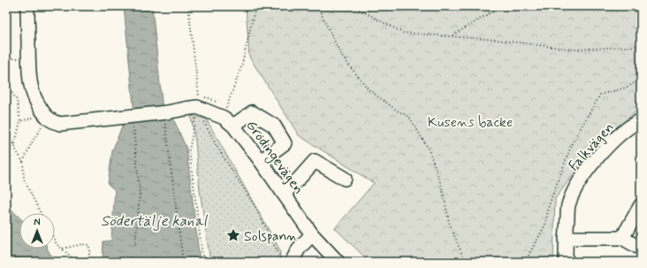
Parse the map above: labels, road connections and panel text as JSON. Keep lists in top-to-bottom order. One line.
{"streets":{"street":["Falkvägen","Grödingevägen"]},"water":["Södertälje kanal"],"parks":["Kusens backe"],"places":{"place":["Solspann"]},"north":"top"}
